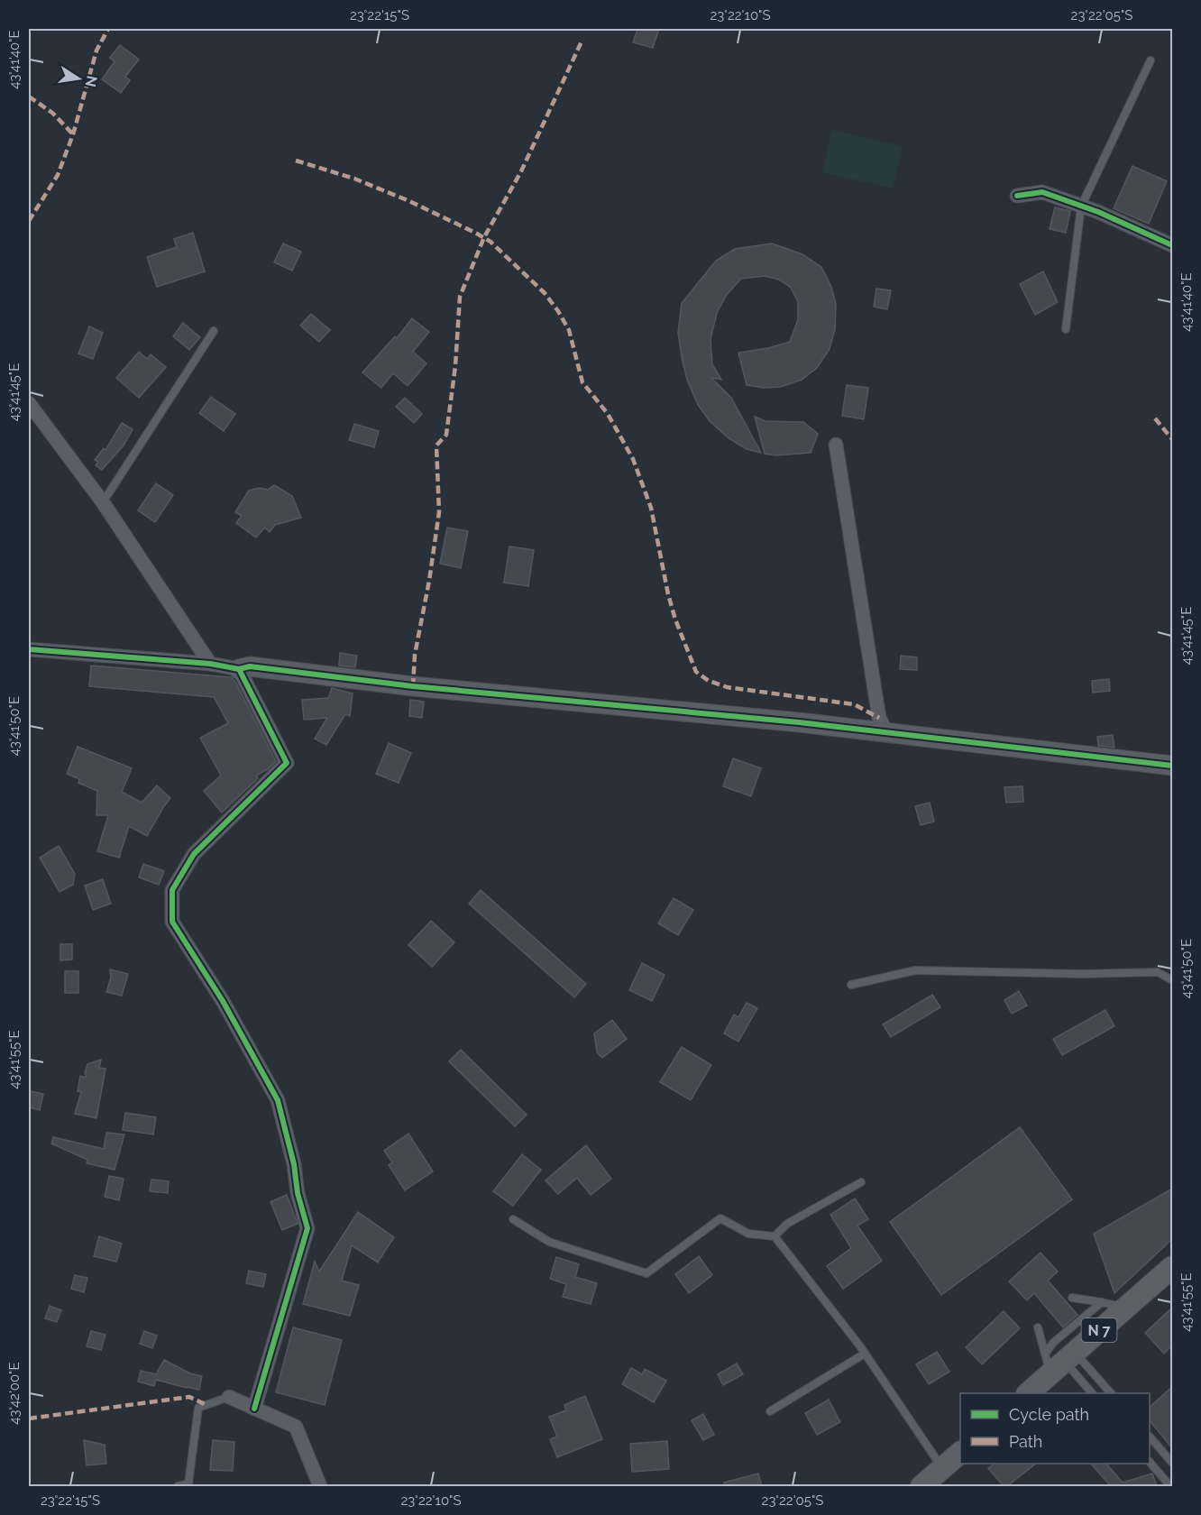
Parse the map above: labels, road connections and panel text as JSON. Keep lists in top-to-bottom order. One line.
{"streets":{"main road":["N 7"]},"legend":["Cycle path","Path"],"north":"right","coordinates":["23°22'15\"S","23°22'10\"S","23°22'05\"S","43°41'40\"E","43°41'45\"E","43°41'50\"E","43°41'55\"E","43°42'00\"E"]}
